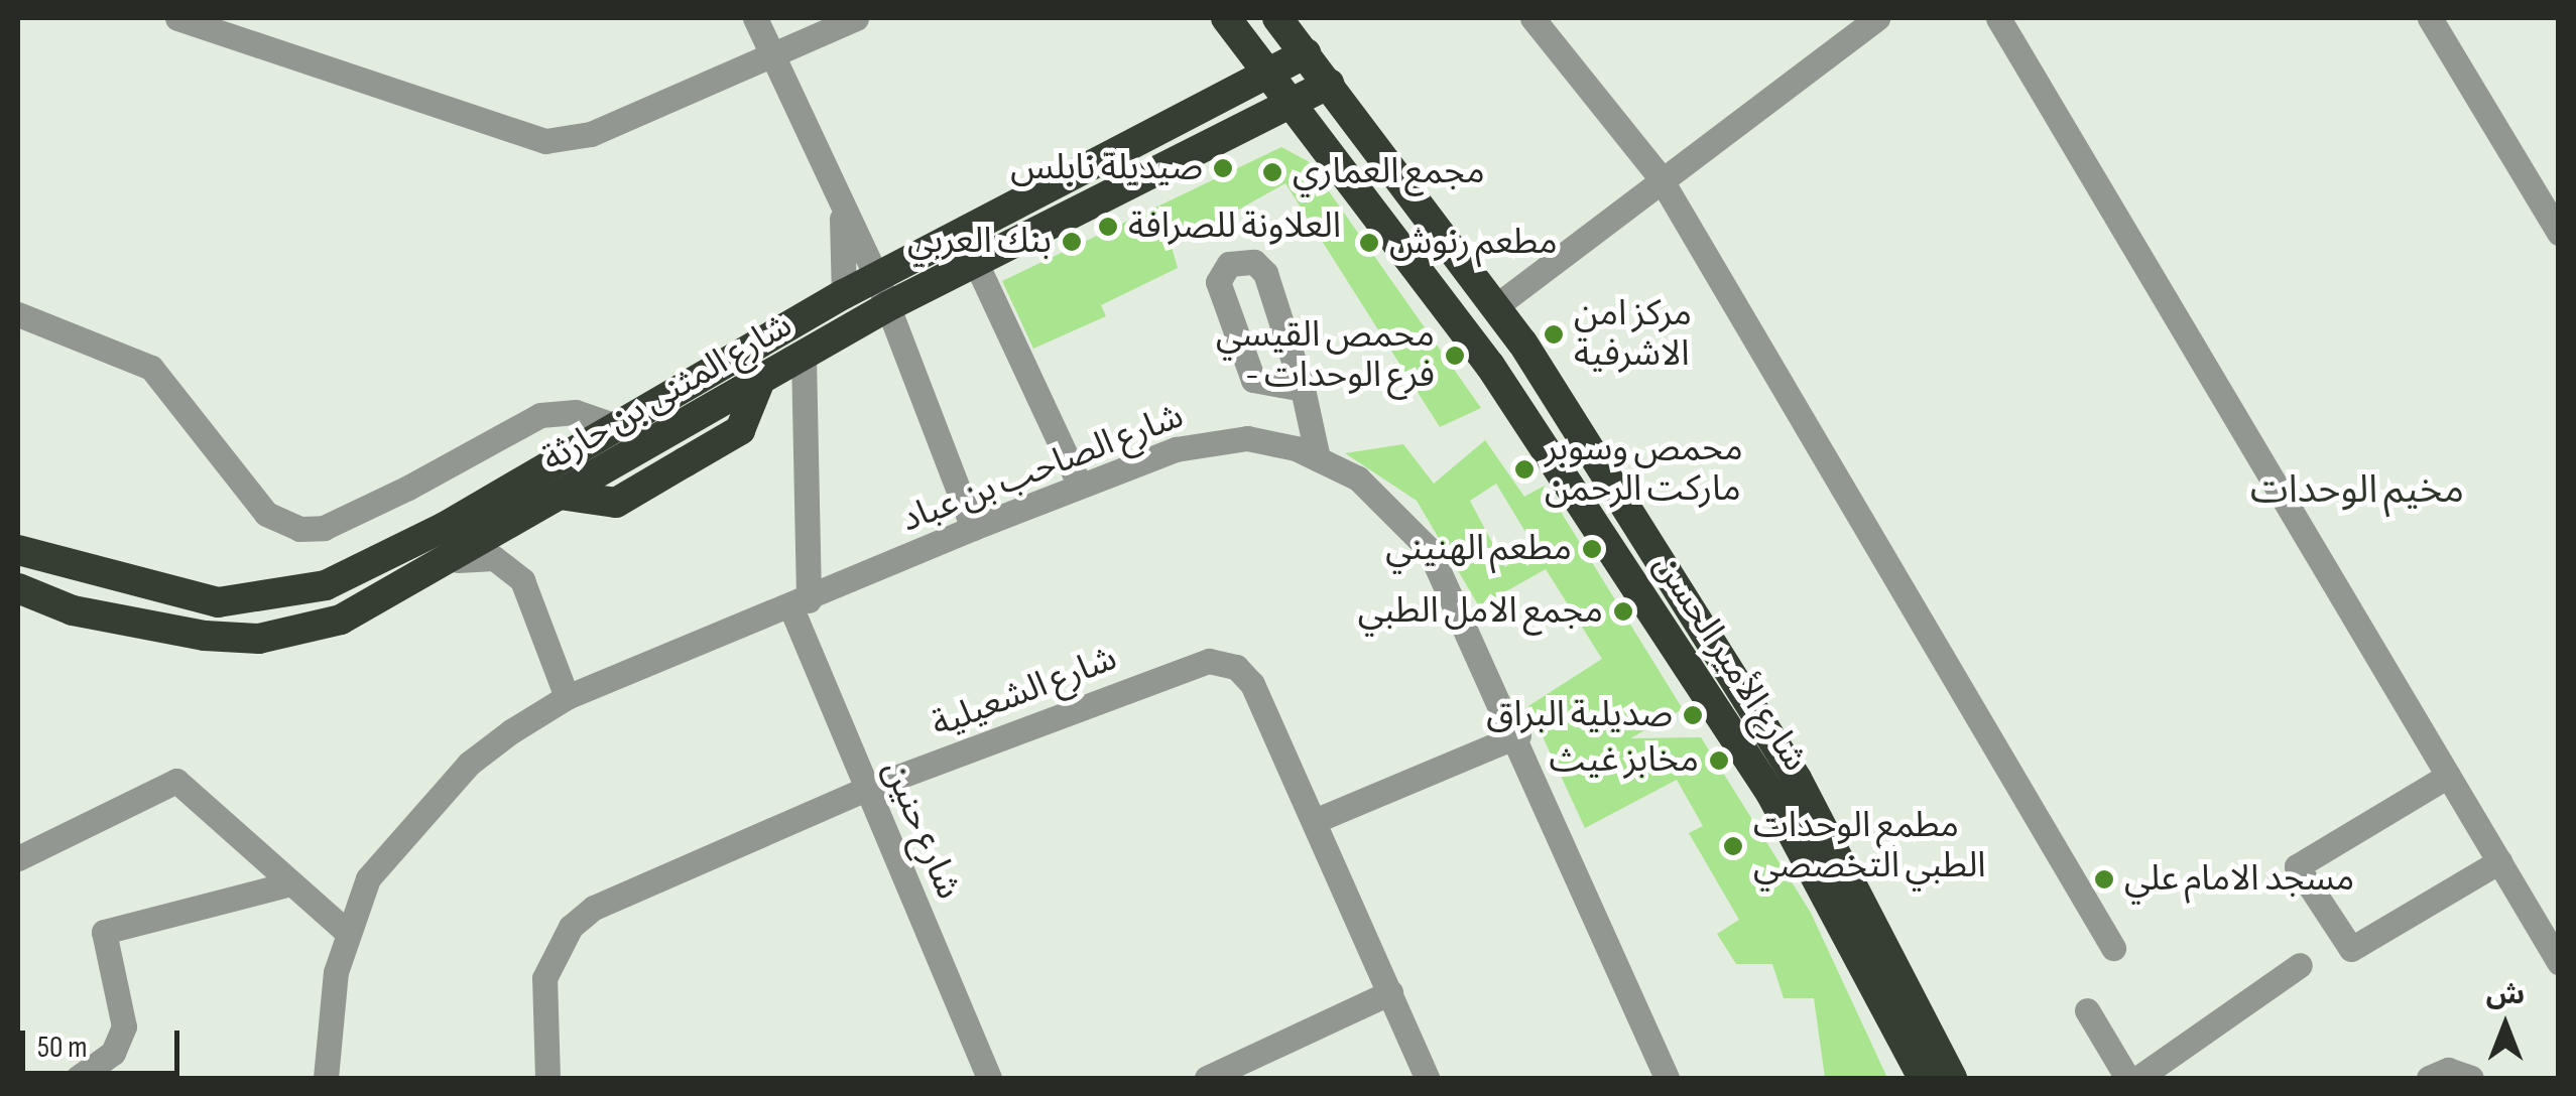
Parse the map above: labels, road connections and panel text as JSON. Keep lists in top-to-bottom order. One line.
{"streets":{"highway":["شارع المثنى بن حارثة","شارع الأمير الحسن"],"street":["شارع الصاحب بن عباد","شارع الشعيلية","شارع حنين"]},"crossings":[["شارع المثنى بن حارثة","شارع الأمير الحسن"],["شارع الصاحب بن عباد","شارع حنين"],["شارع الشعيلية","شارع حنين"]],"districts":["مخيم الوحدات"],"places":["صيديلة نابلس","مجمع العماري","العلاونة للصرافة","بنك العربي","مطعم رنوش","مركز امن الاشرفية","محمص القيسي - فرع الوحدات","محمص وسوبر ماركت الرحمن","مطعم الهنيني","مجمع الامل الطبي","صديلية البراق","مخابز غيث","مطمع الوحدات الطبي التخصصي","مسجد الامام علي"],"scale_bar":"50 m","north":"top"}
